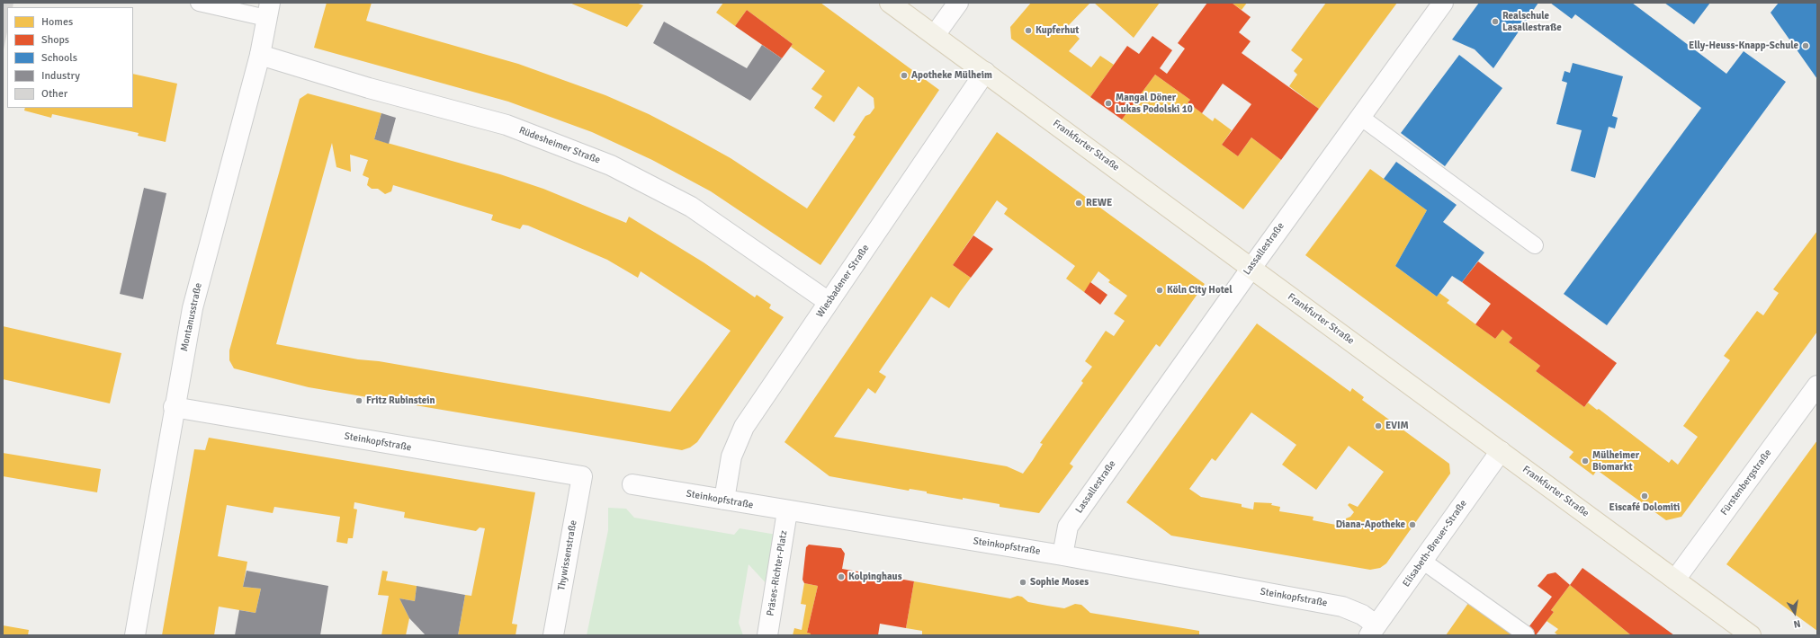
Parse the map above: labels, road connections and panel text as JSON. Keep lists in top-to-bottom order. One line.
{"streets":{"main road":["Frankfurter Straße"],"street":["Rüdesheimer Straße","Lassallestraße","Wiesbadener Straße","Montanusstraße","Steinkopfstraße","Fürstenbergstraße","Elisabeth-Breuer-Straße","Thywissenstraße","Präses-Richter-Platz"]},"crossings":[["Rüdesheimer Straße","Wiesbadener Straße"],["Rüdesheimer Straße","Montanusstraße"],["Frankfurter Straße","Lassallestraße"],["Frankfurter Straße","Wiesbadener Straße"],["Frankfurter Straße","Fürstenbergstraße"],["Frankfurter Straße","Elisabeth-Breuer-Straße"],["Lassallestraße","Steinkopfstraße"],["Wiesbadener Straße","Steinkopfstraße"],["Montanusstraße","Steinkopfstraße"],["Steinkopfstraße","Elisabeth-Breuer-Straße"],["Steinkopfstraße","Thywissenstraße"],["Steinkopfstraße","Präses-Richter-Platz"]],"places":["Realschule Lasallestraße","Kupferhut","Elly-Heuss-Knapp-Schule","Apotheke Mülheim","Mangal Döner Lukas Podolski 10","REWE","Köln City Hotel","Fritz Rubinstein","EVIM","Mülheimer Biomarkt","Eiscafé Dolomiti","Diana-Apotheke","Kolpinghaus","Sophie Moses"],"legend":["Homes","Shops","Schools","Industry","Other"],"north":"bottom"}
